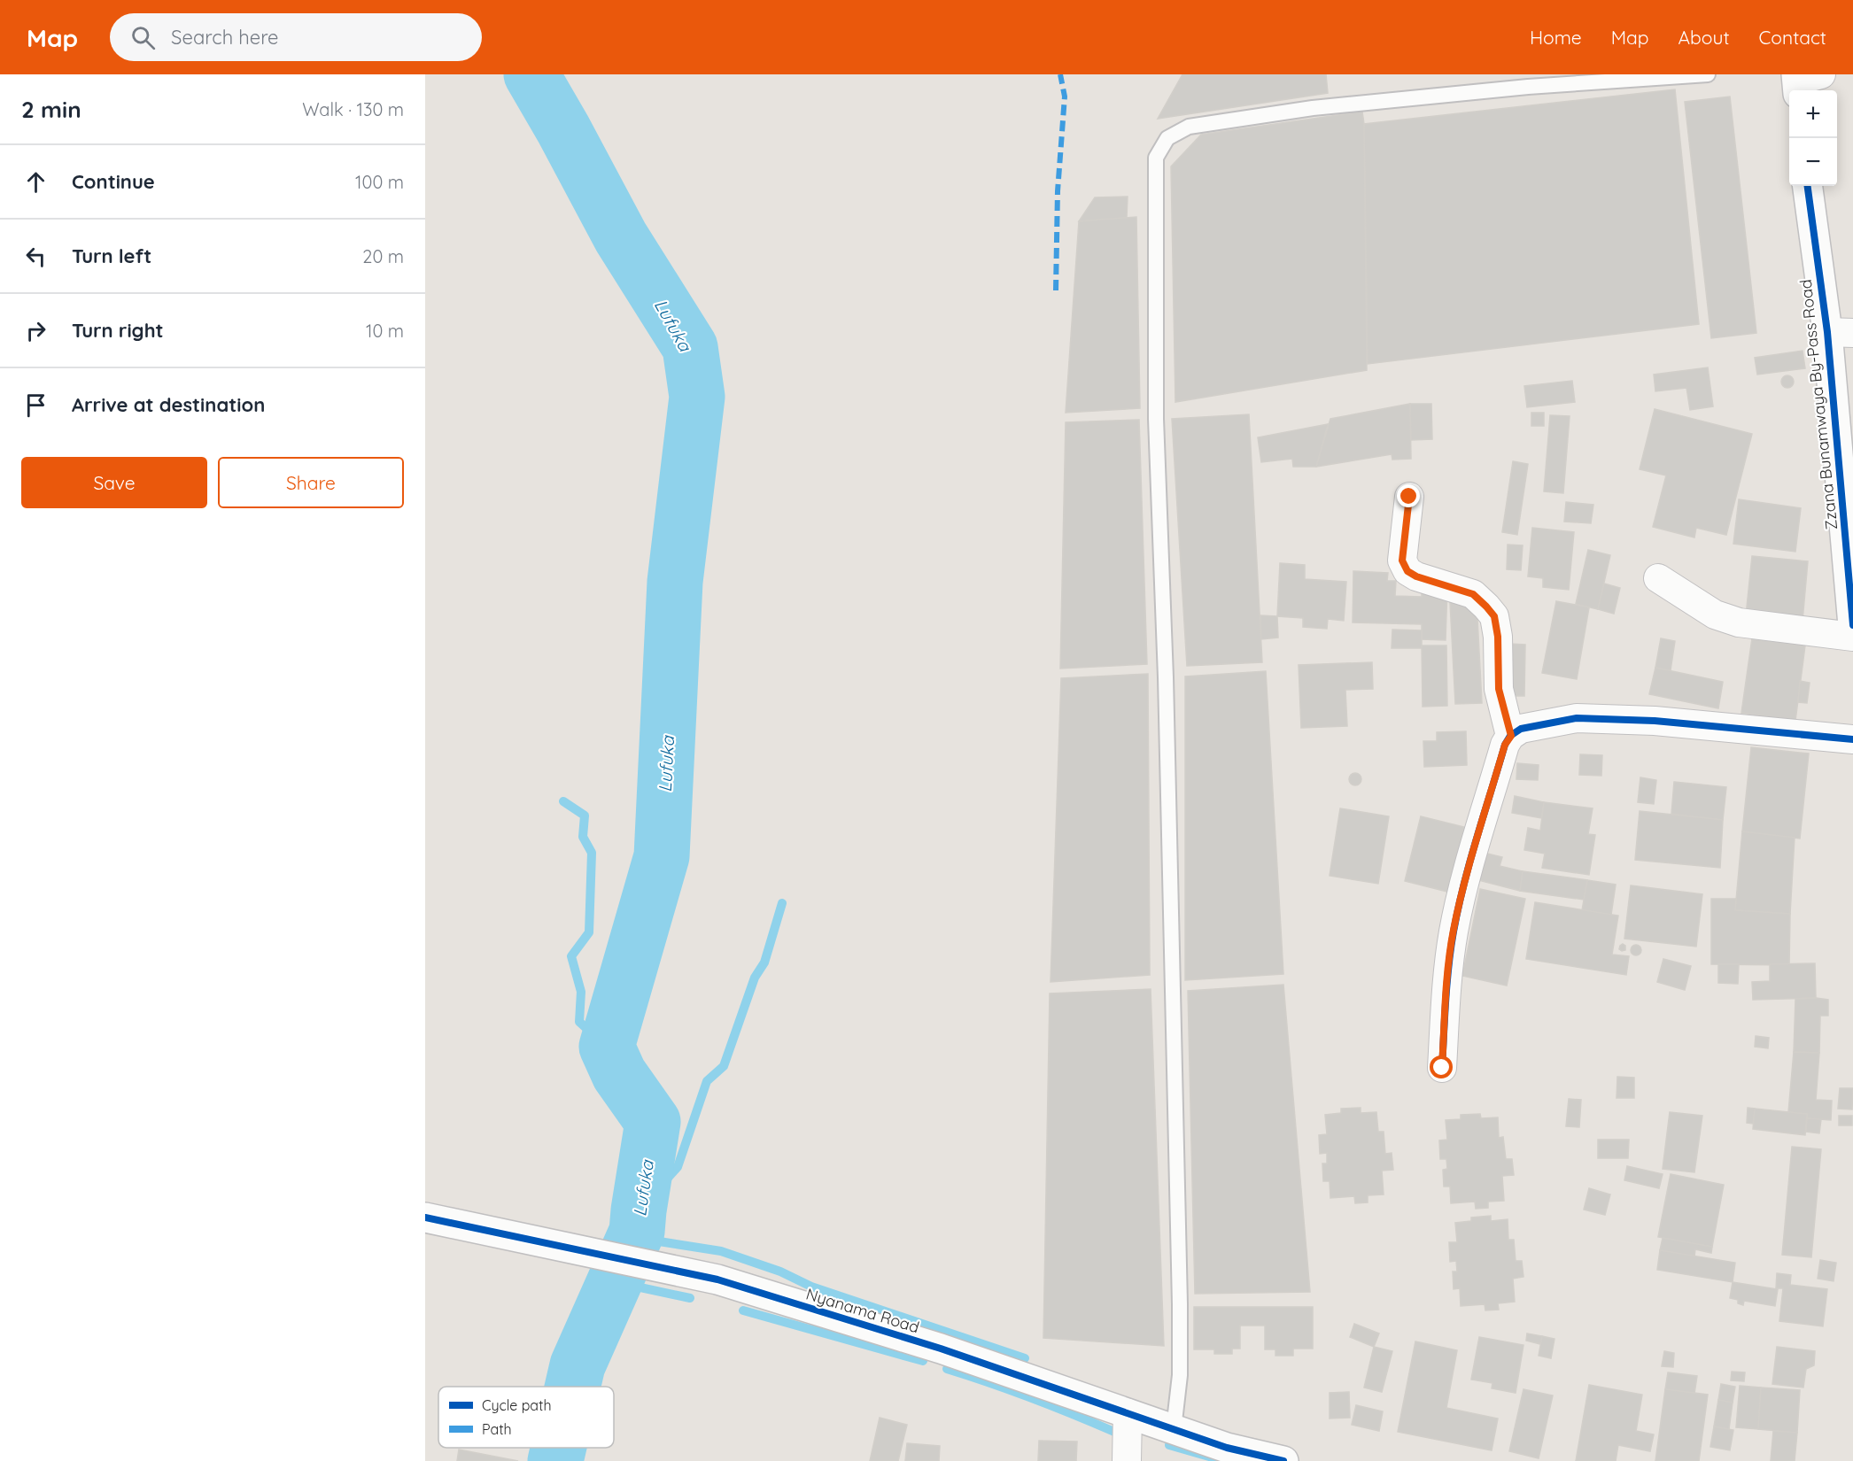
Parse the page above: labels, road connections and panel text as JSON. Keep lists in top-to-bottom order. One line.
{"streets":{"street":["Zzana Bunamwaya By-Pass Road","Nyanama Road"]},"water":["Lufuka"],"legend":["Cycle path","Path"],"page":{"header":"Map","search":"Search here","nav":["Home","Map","About","Contact"],"heading":["2 min","Walk · 130 m"],"map_buttons":["+","−"],"list":[["Continue","100 m"],["Turn left","20 m"],["Turn right","10 m"],"Arrive at destination"],"buttons":["Save","Share"]}}
